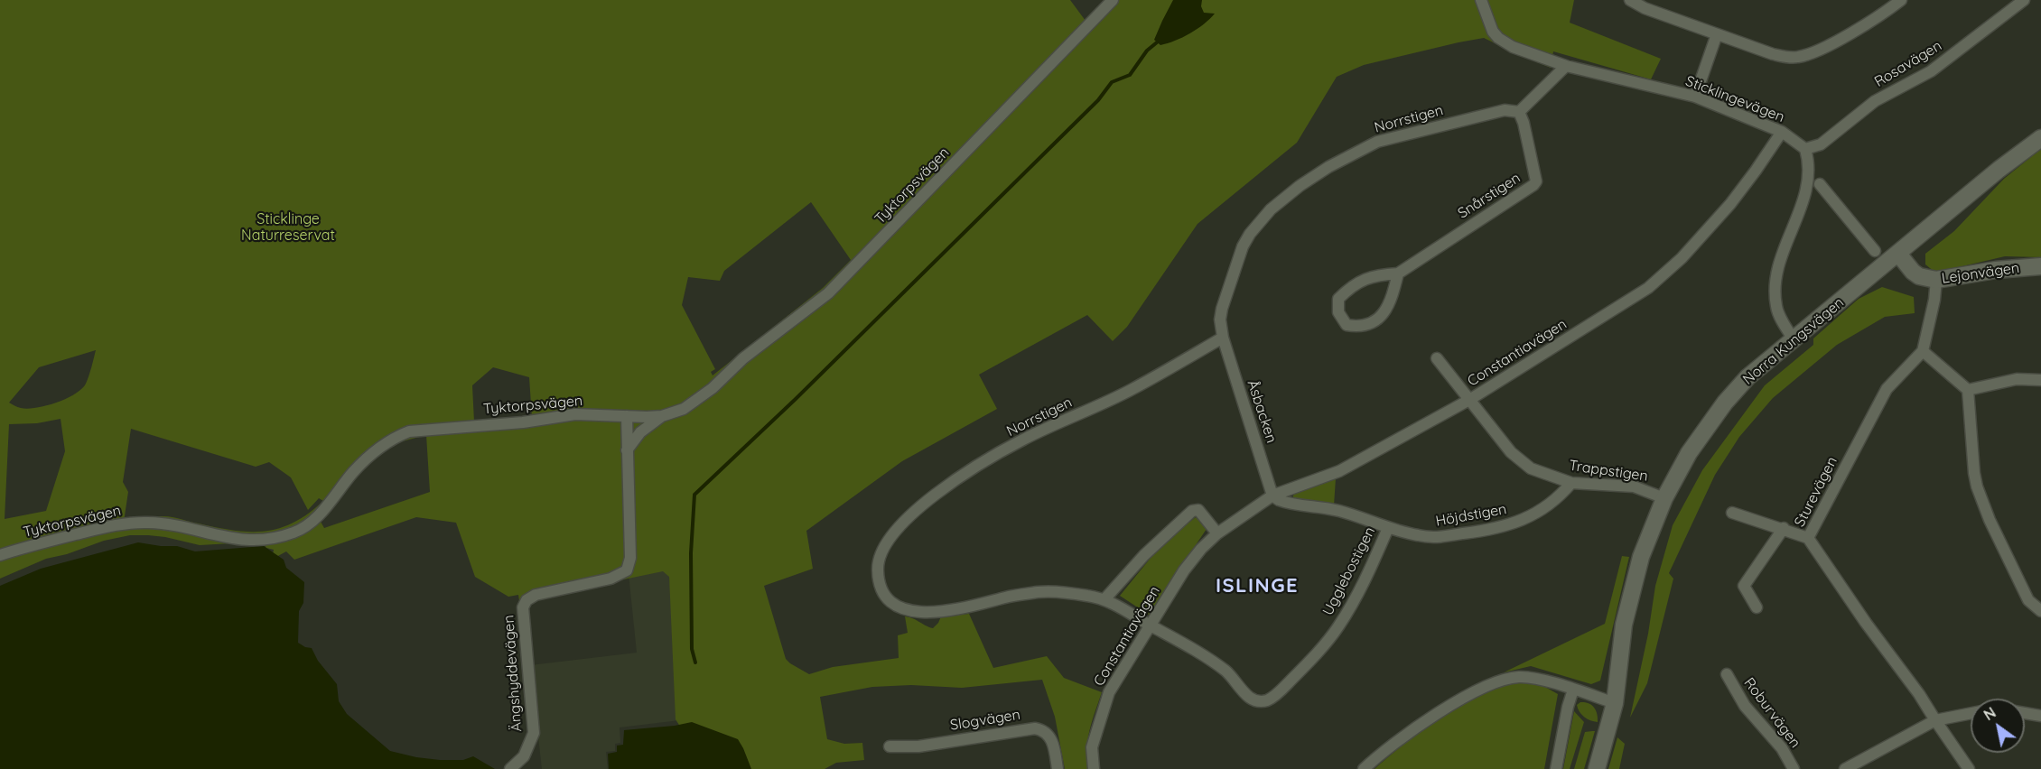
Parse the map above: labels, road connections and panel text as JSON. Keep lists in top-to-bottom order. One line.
{"streets":{"main road":["Lejonvägen","Norra Kungsvägen"],"street":["Rosavägen","Sticklingevägen","Norrstigen","Tyktorpsvägen","Snårstigen","Constantiavägen","Åsbacken","Trappstigen","Sturevägen","Höjdstigen","Ugglebostigen","Ängshyddevägen","Roburvägen","Slogvägen"]},"crossings":[["Rosavägen","Sticklingevägen"],["Sticklingevägen","Constantiavägen"],["Norrstigen","Snårstigen"],["Norrstigen","Constantiavägen"],["Norrstigen","Åsbacken"],["Norrstigen","Ugglebostigen"],["Tyktorpsvägen","Ängshyddevägen"],["Lejonvägen","Norra Kungsvägen"],["Lejonvägen","Sturevägen"],["Norra Kungsvägen","Trappstigen"],["Constantiavägen","Åsbacken"],["Constantiavägen","Trappstigen"],["Constantiavägen","Höjdstigen"],["Åsbacken","Höjdstigen"],["Trappstigen","Höjdstigen"],["Höjdstigen","Ugglebostigen"]],"districts":["ISLINGE"],"parks":["Sticklinge Naturreservat"],"north":"top left"}
